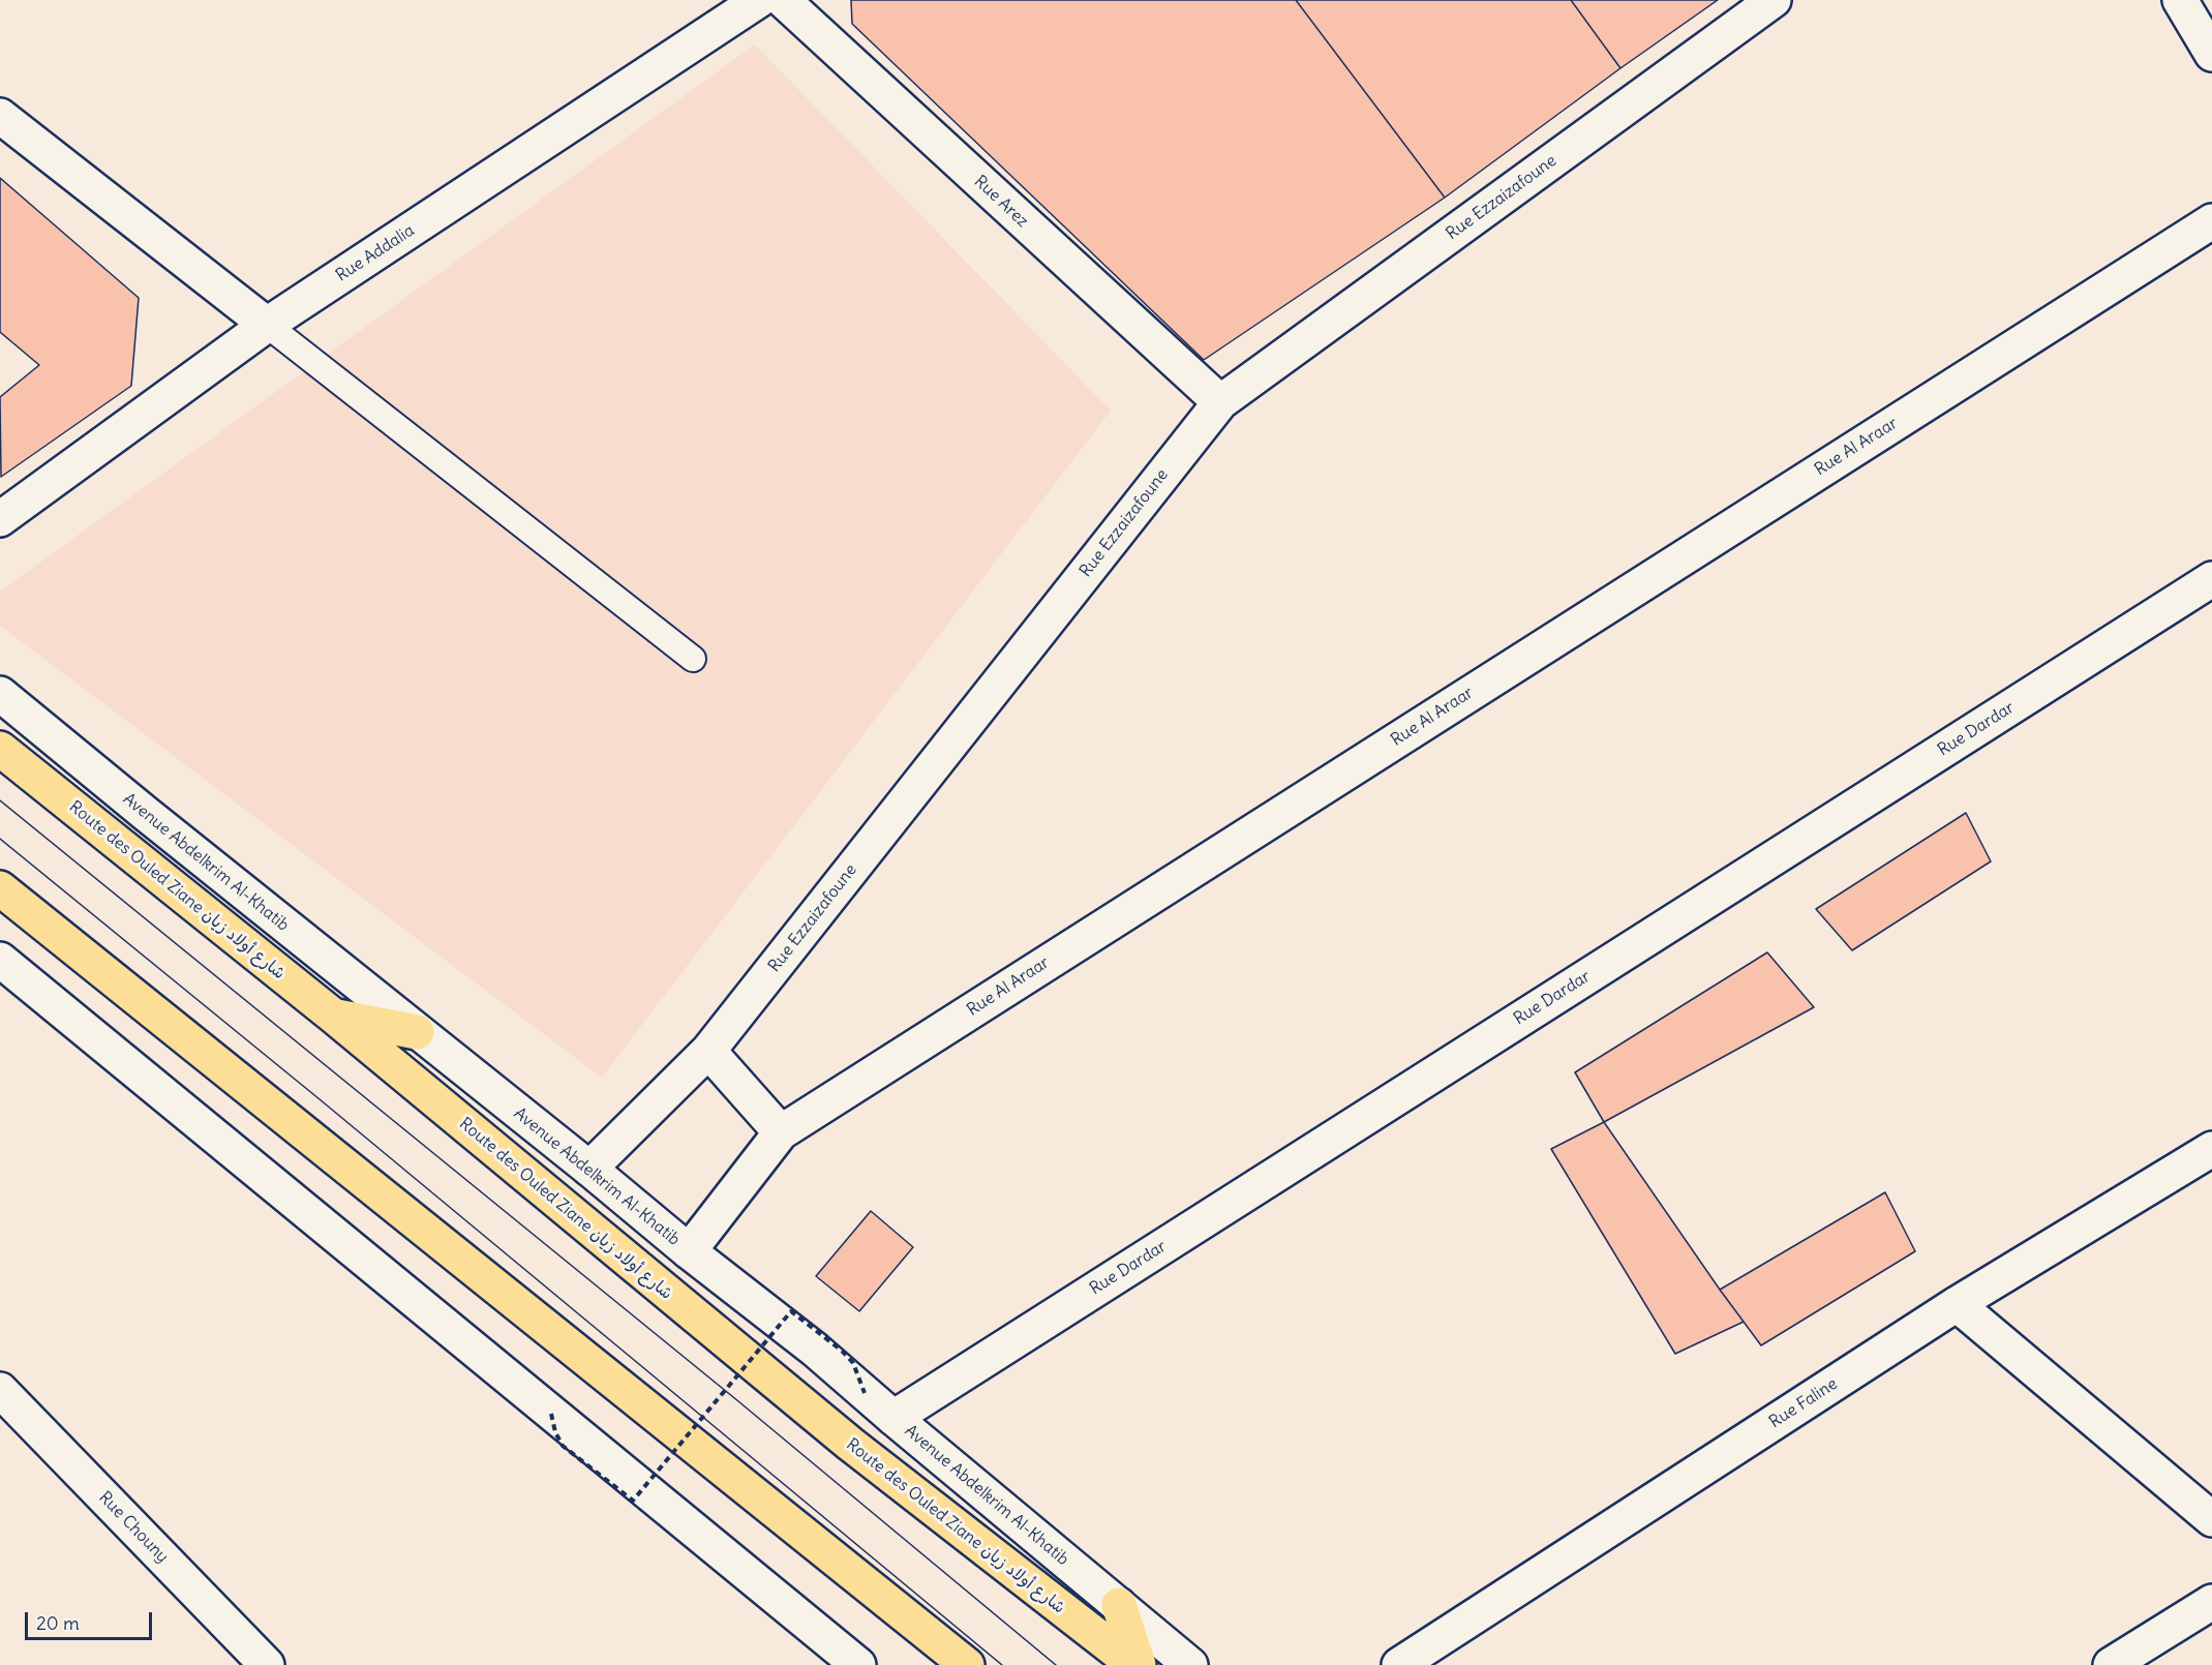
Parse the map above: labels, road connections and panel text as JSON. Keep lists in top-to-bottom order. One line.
{"streets":{"highway":["Route des Ouled Ziane شارع أولاد زيان"],"street":["Rue Ezzaizafoune","Rue Arez","Rue Addalia","Rue Al Araar","Rue Dardar","Avenue Abdelkrim Al-Khatib","Rue Faline","Rue Chouny"]},"crossings":[["Rue Ezzaizafoune","Rue Arez"],["Rue Ezzaizafoune","Avenue Abdelkrim Al-Khatib"],["Rue Al Araar","Avenue Abdelkrim Al-Khatib"],["Rue Dardar","Avenue Abdelkrim Al-Khatib"]],"scale_bar":"20 m"}
